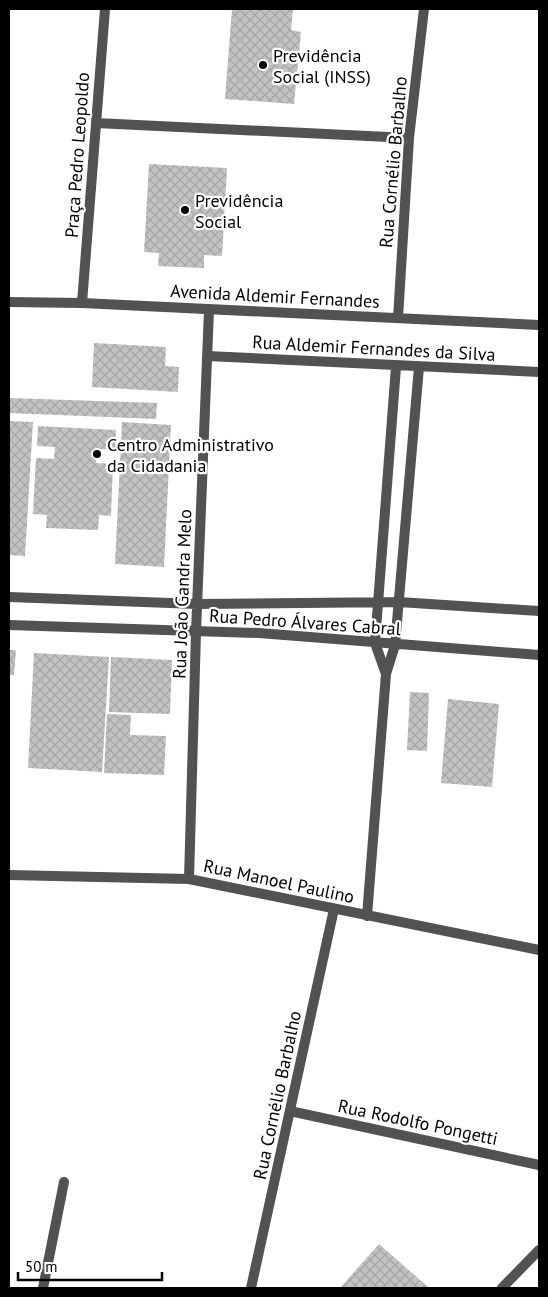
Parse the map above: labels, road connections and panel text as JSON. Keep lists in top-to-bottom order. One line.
{"streets":{"street":["Praça Pedro Leopoldo","Rua Cornélio Barbalho","Avenida Aldemir Fernandes","Rua Aldemir Fernandes da Silva","Rua João Gandra Melo","Rua Pedro Álvares Cabral","Rua Manoel Paulino","Rua Rodolfo Pongetti"]},"crossings":[["Praça Pedro Leopoldo","Avenida Aldemir Fernandes"],["Rua Cornélio Barbalho","Avenida Aldemir Fernandes"],["Rua Cornélio Barbalho","Rua Manoel Paulino"],["Rua Cornélio Barbalho","Rua Rodolfo Pongetti"],["Avenida Aldemir Fernandes","Rua João Gandra Melo"],["Rua Aldemir Fernandes da Silva","Rua João Gandra Melo"],["Rua João Gandra Melo","Rua Pedro Álvares Cabral"],["Rua João Gandra Melo","Rua Manoel Paulino"]],"places":["Previdência Social (INSS)","Previdência Social","Centro Administrativo da Cidadania"],"scale_bar":"50 m"}
